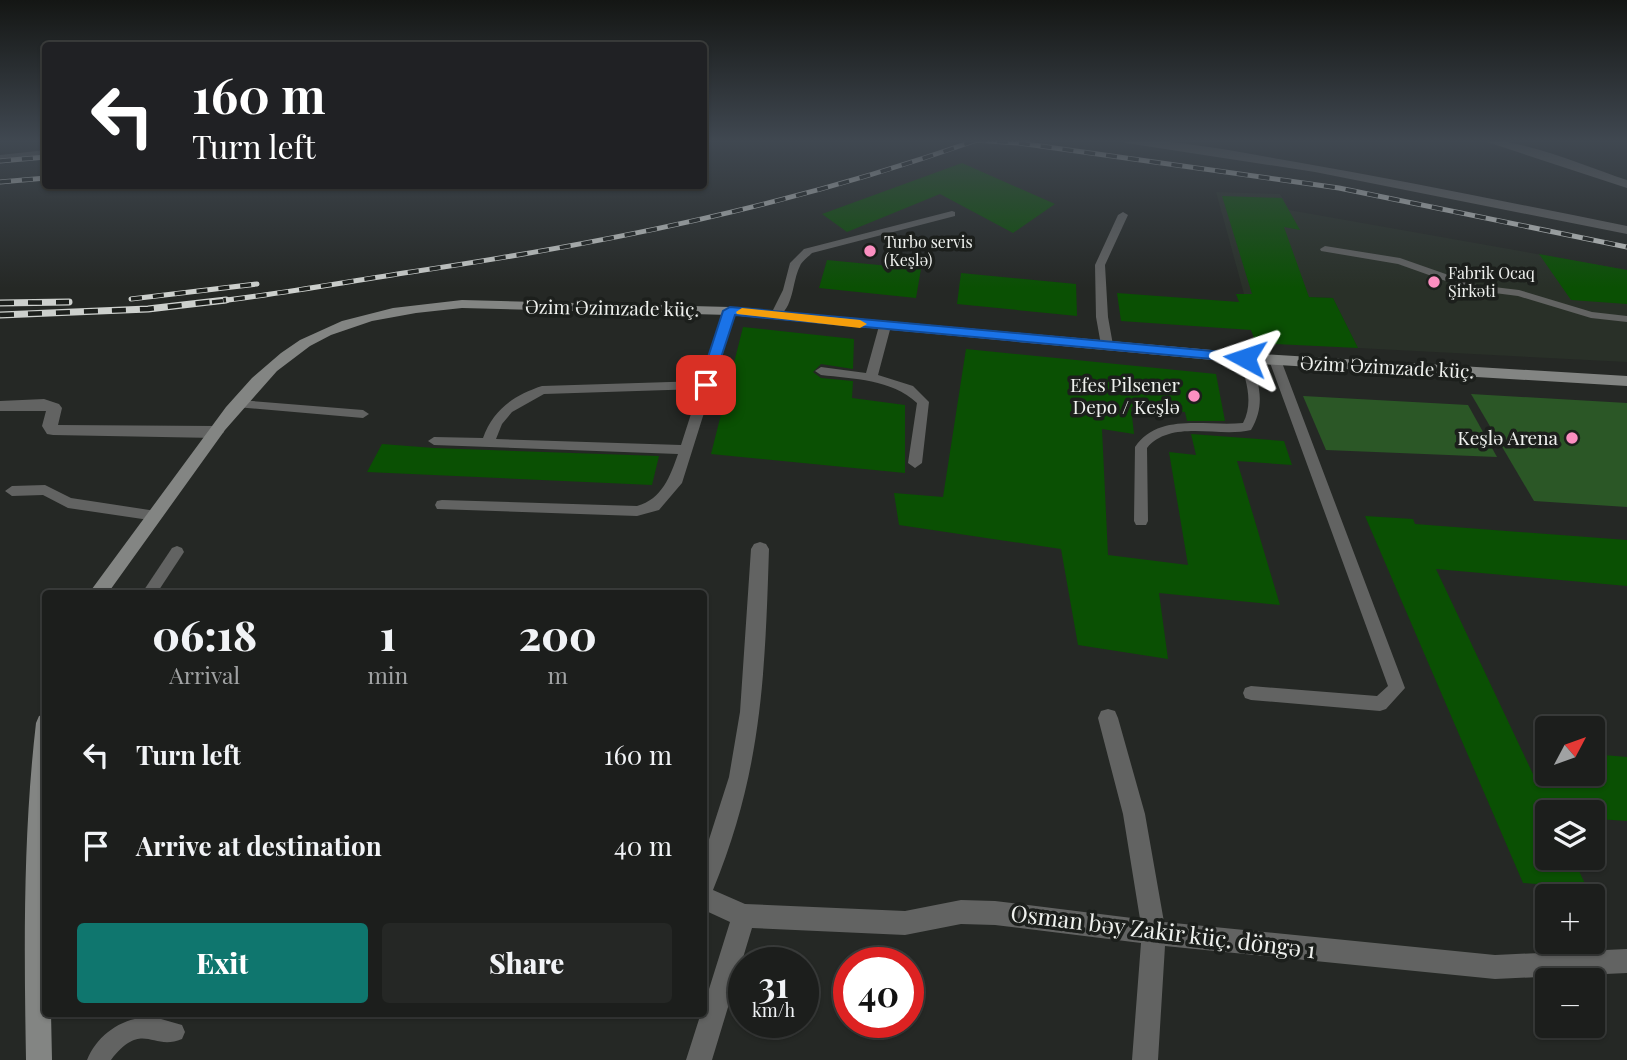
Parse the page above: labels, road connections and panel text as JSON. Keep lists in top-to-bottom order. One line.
{"streets":{"street":["Əzim Əzimzade küç.","Osman bəy Zakir küç. döngə 1"]},"places":["Turbo servis (Keşlə)","Fabrik Ocaq Şirkəti","Efes Pilsener Depo / Keşlə","Keşlə Arena"],"north":"top right","page":{"turn":["160 m","Turn left"],"eta":["06:18","Arrival","1","min","200","m"],"list":[{"name":"Turn left","value":"160 m"},{"name":"Arrive at destination","value":"40 m"}],"map_buttons":["+","−"],"buttons":["Exit","Share"],"speed":"31 km/h","limit":"40"}}
